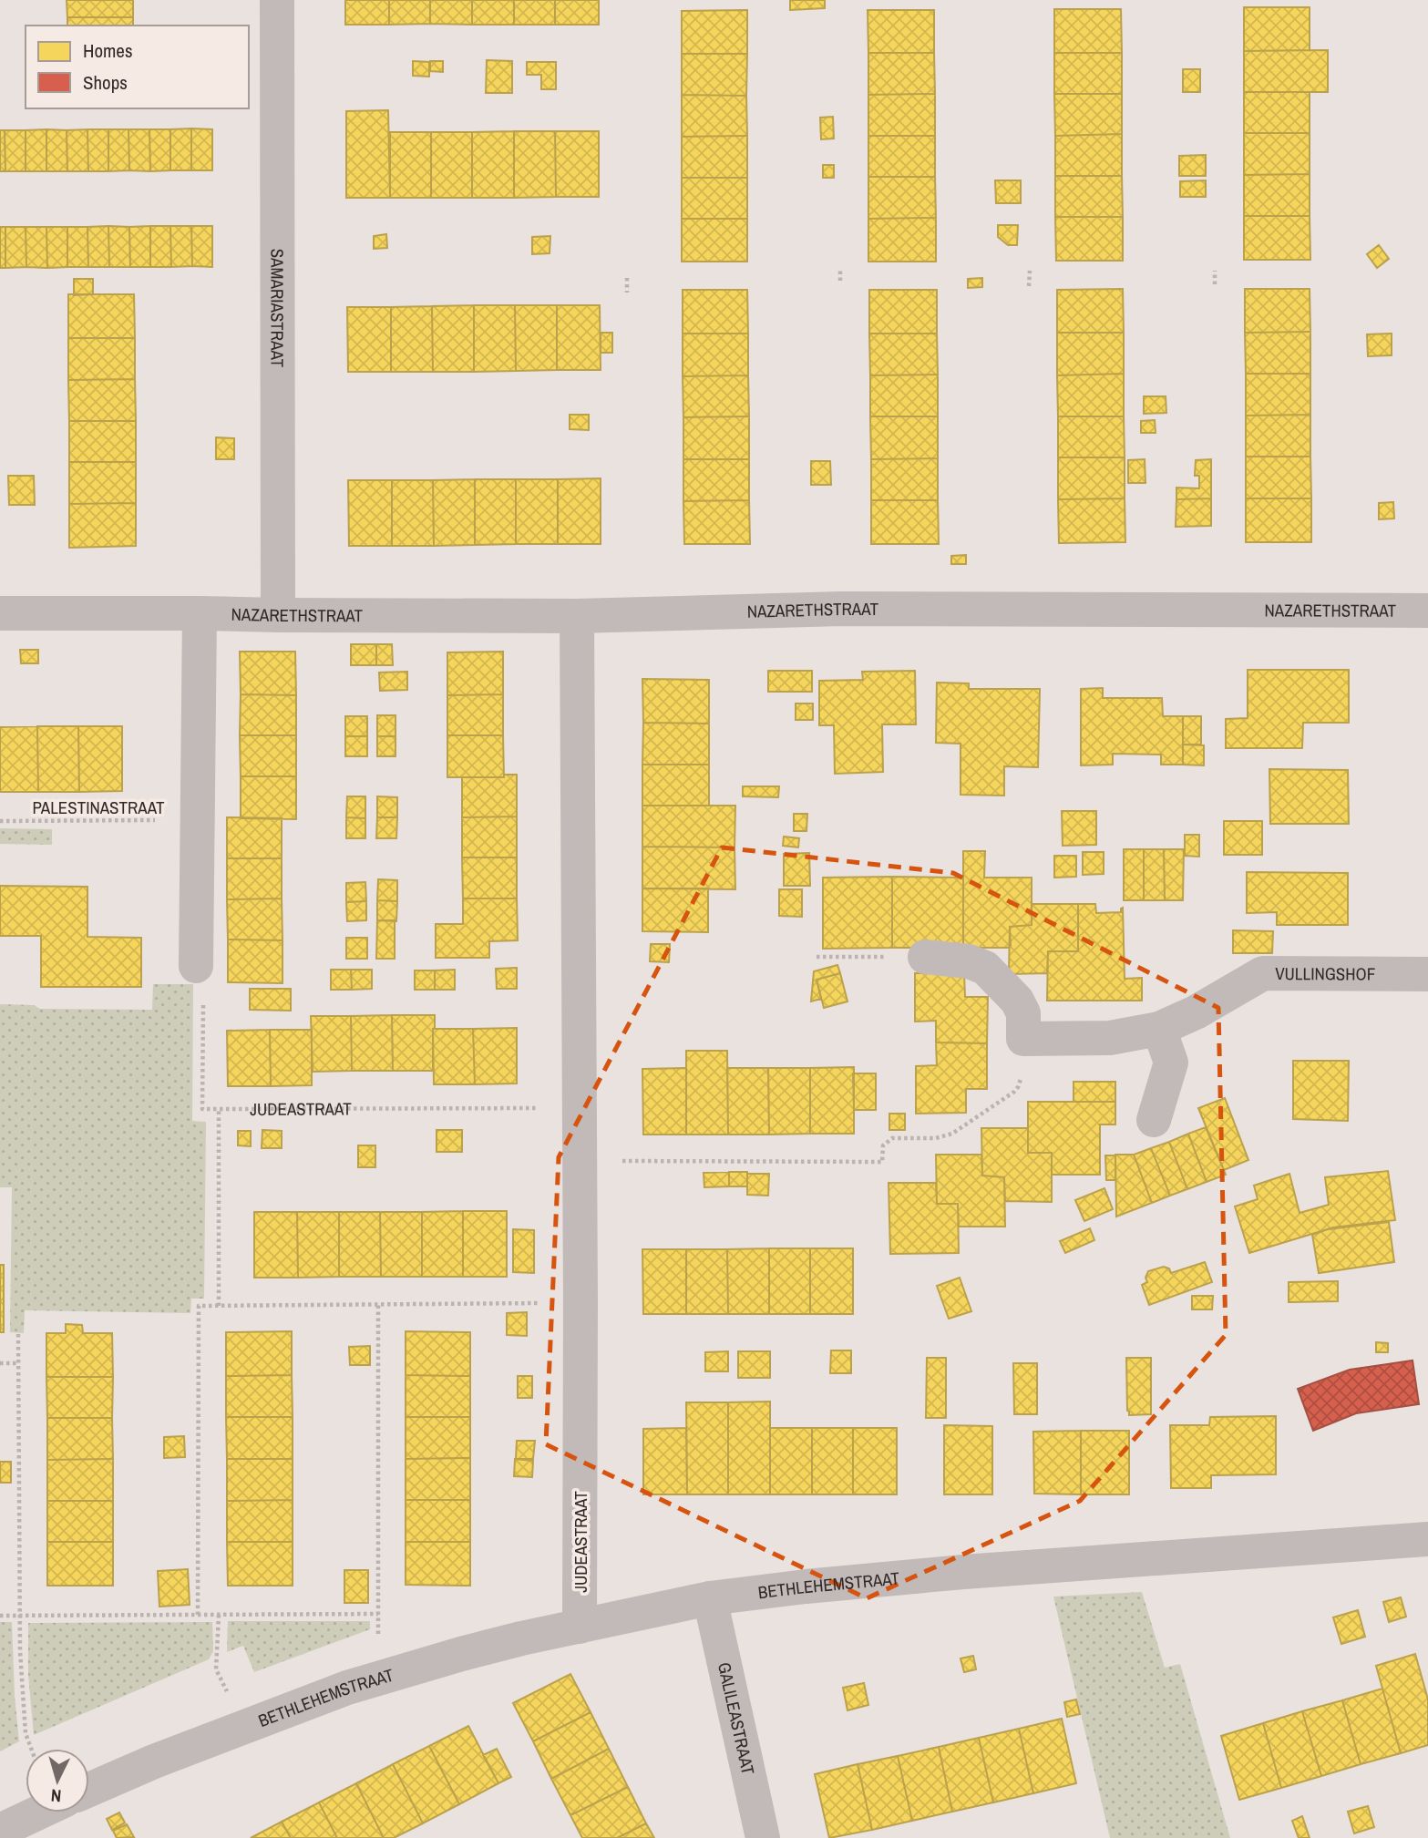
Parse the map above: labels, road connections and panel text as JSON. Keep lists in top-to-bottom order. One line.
{"streets":{"street":["SAMARIASTRAAT","NAZARETHSTRAAT","VULLINGSHOF","JUDEASTRAAT","BETHLEHEMSTRAAT","GALILEASTRAAT"],"path":["PALESTINASTRAAT"]},"crossings":[["SAMARIASTRAAT","NAZARETHSTRAAT"],["NAZARETHSTRAAT","JUDEASTRAAT"],["JUDEASTRAAT","BETHLEHEMSTRAAT"],["BETHLEHEMSTRAAT","GALILEASTRAAT"]],"legend":["Homes","Shops"],"north":"bottom"}
